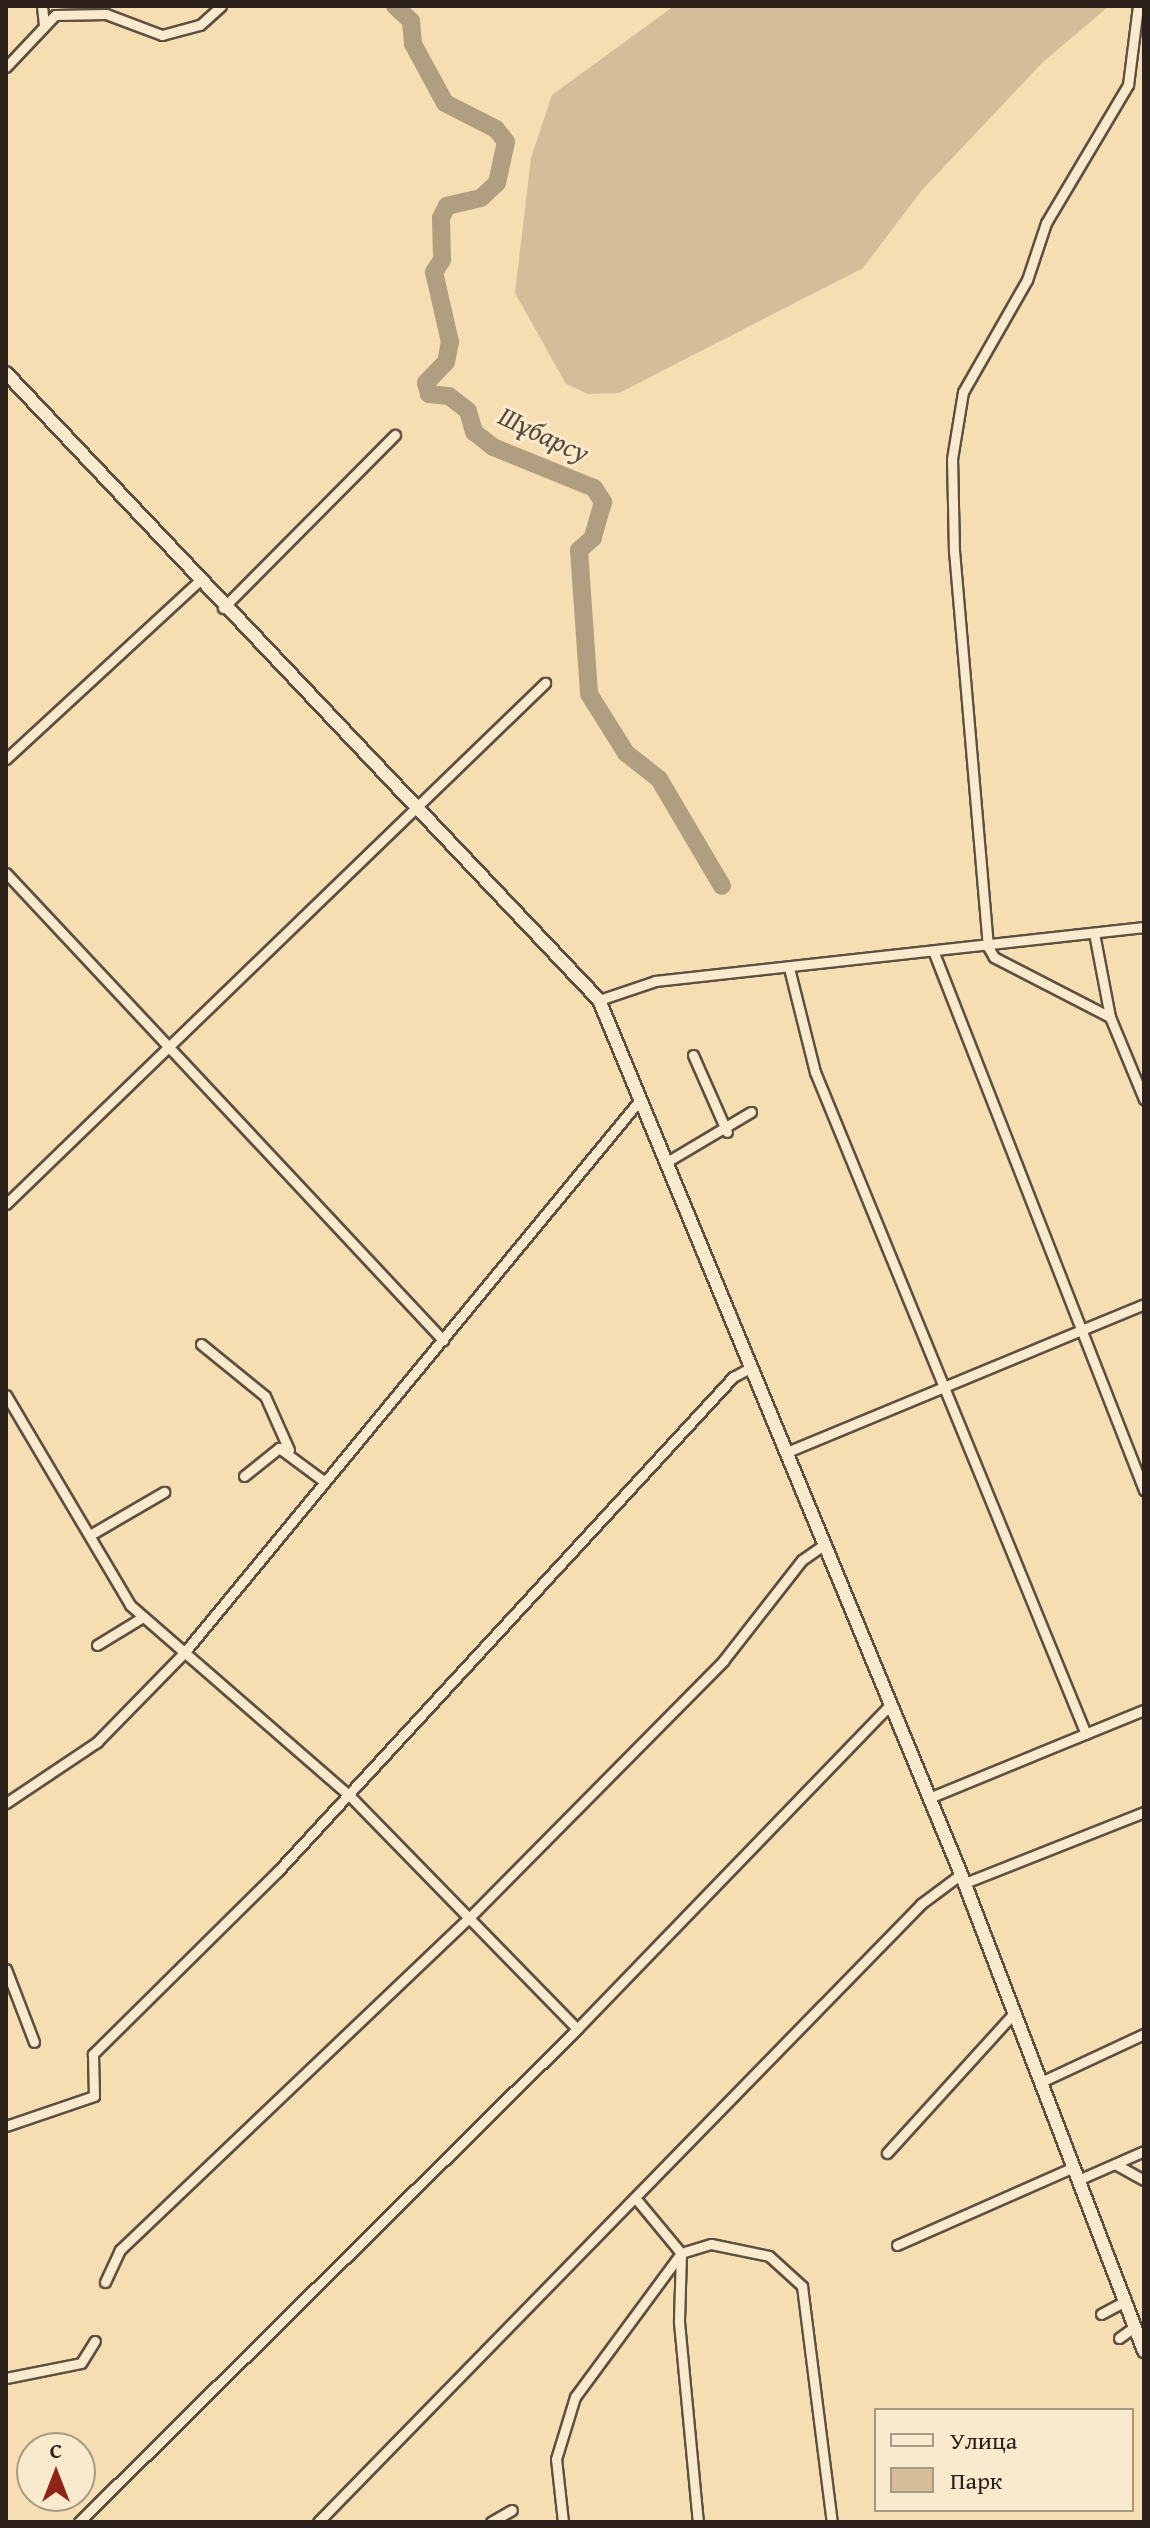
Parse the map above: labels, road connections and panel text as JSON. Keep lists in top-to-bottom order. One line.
{"water":["Шұбарсу"],"legend":["Улица","Парк"],"north":"top"}
